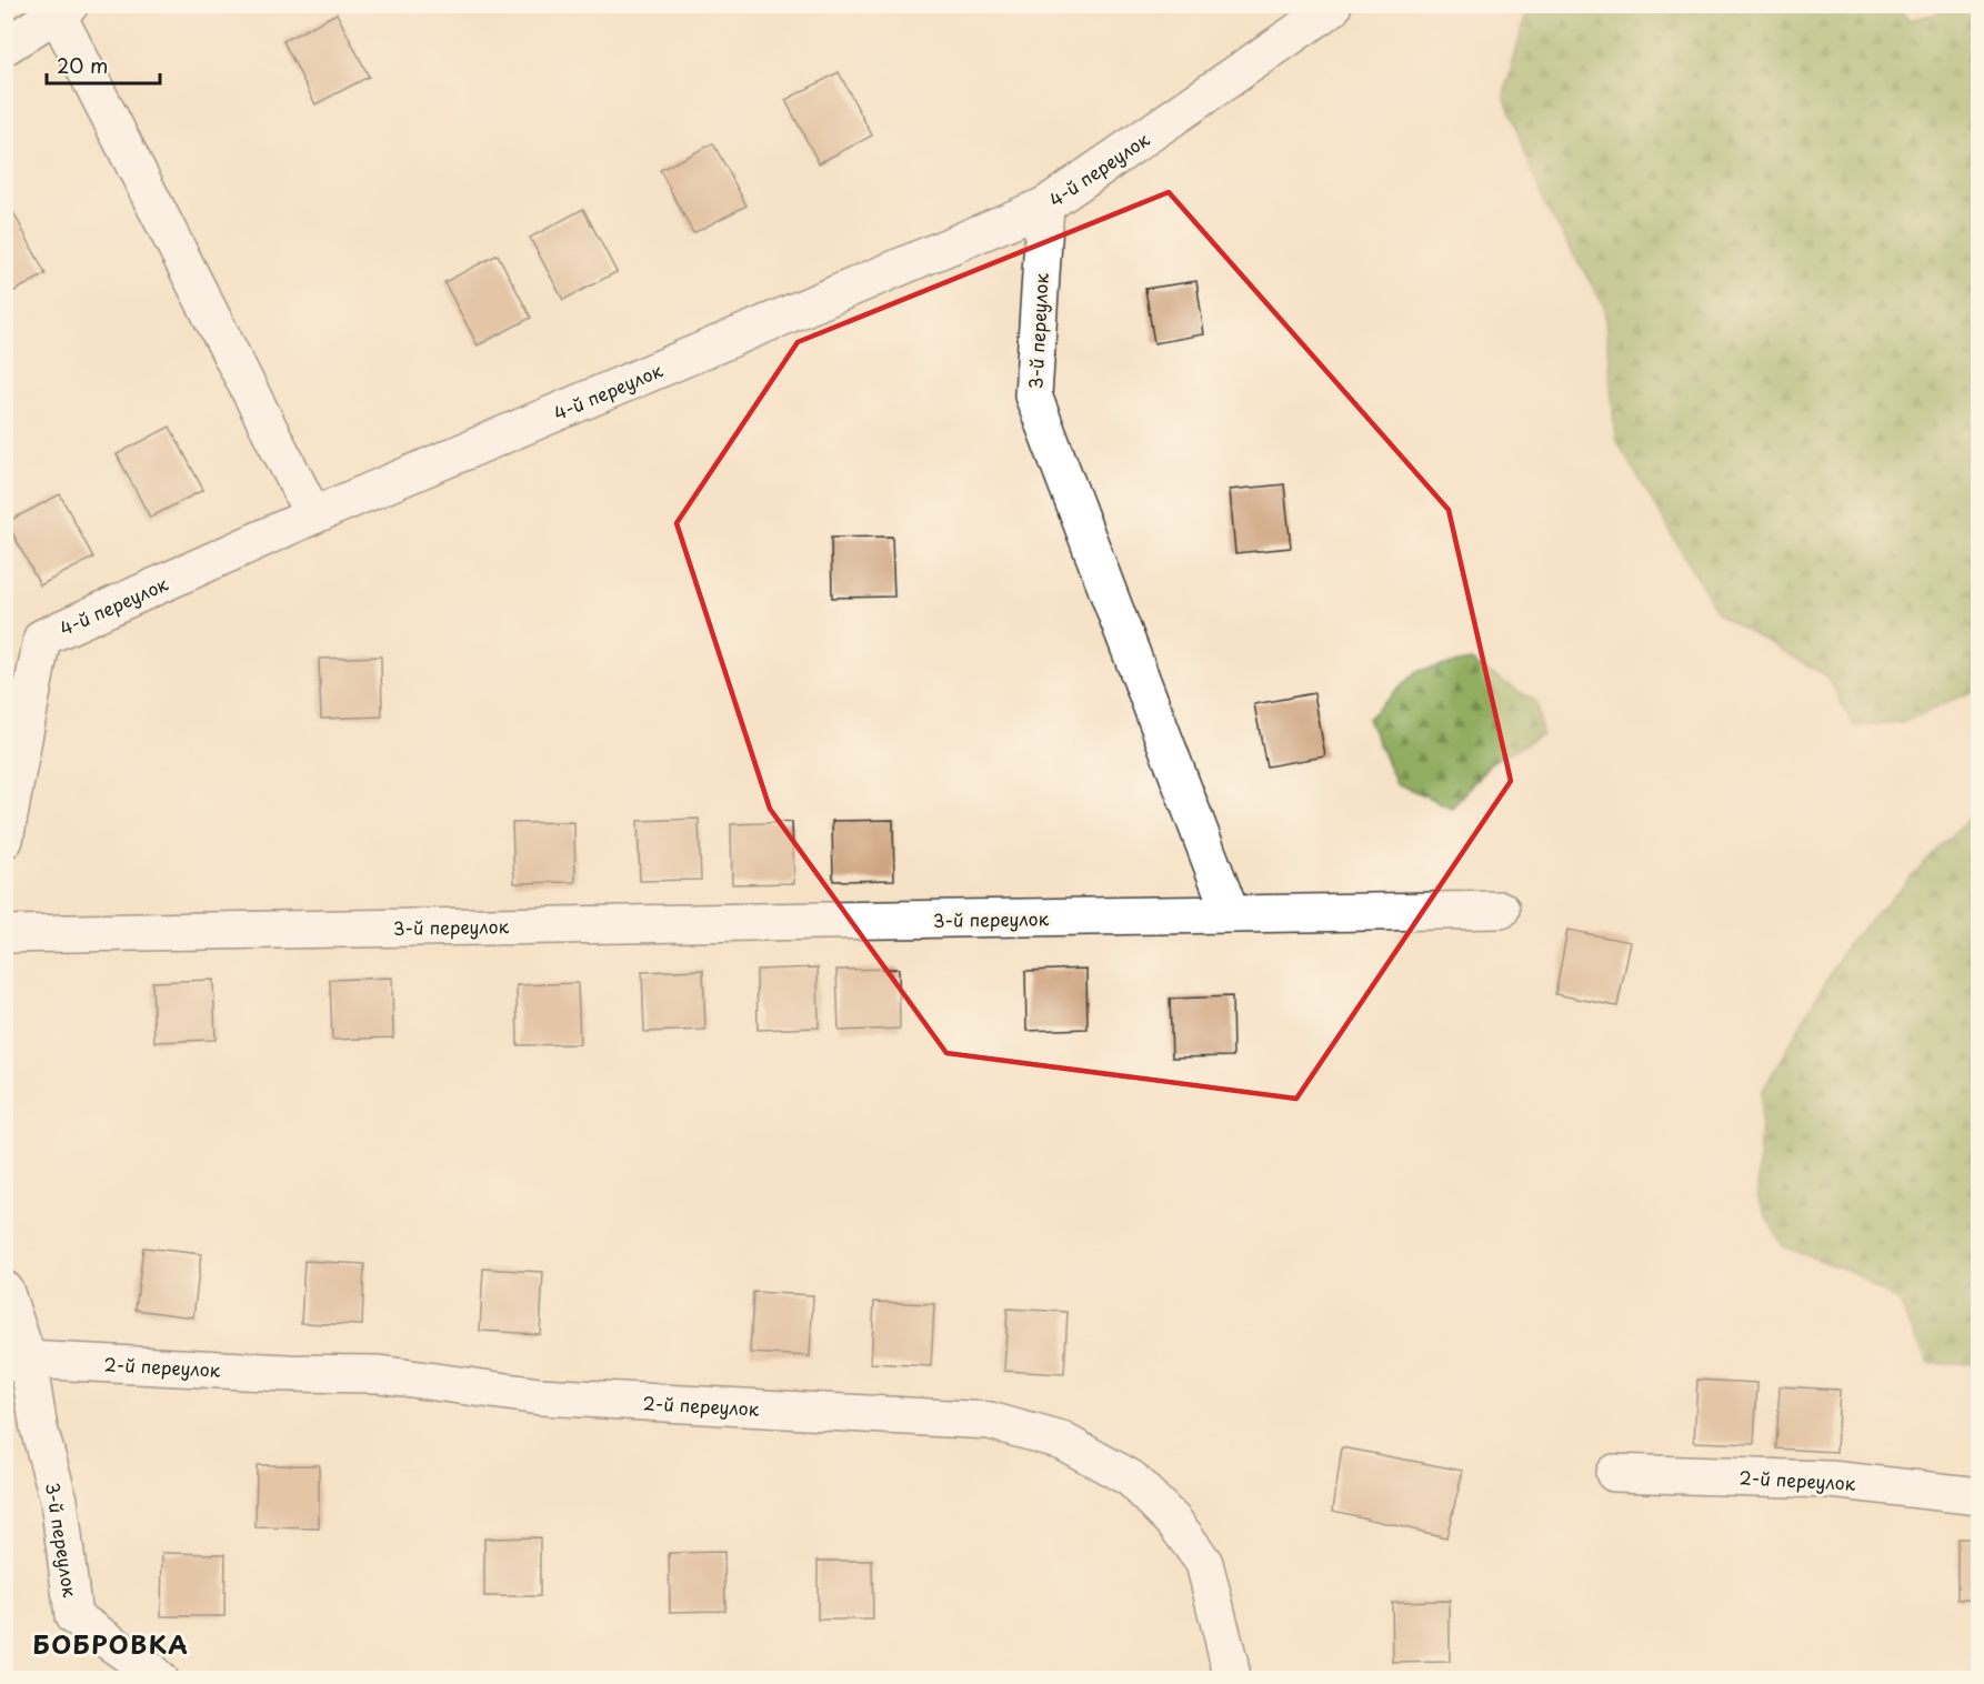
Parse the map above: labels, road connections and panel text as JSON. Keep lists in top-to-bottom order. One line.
{"streets":{"street":["4-й переулок","3-й переулок","2-й переулок"]},"crossings":[["4-й переулок","3-й переулок"],["3-й переулок","2-й переулок"]],"districts":["БОБРОВКА"],"scale_bar":"20 m"}
